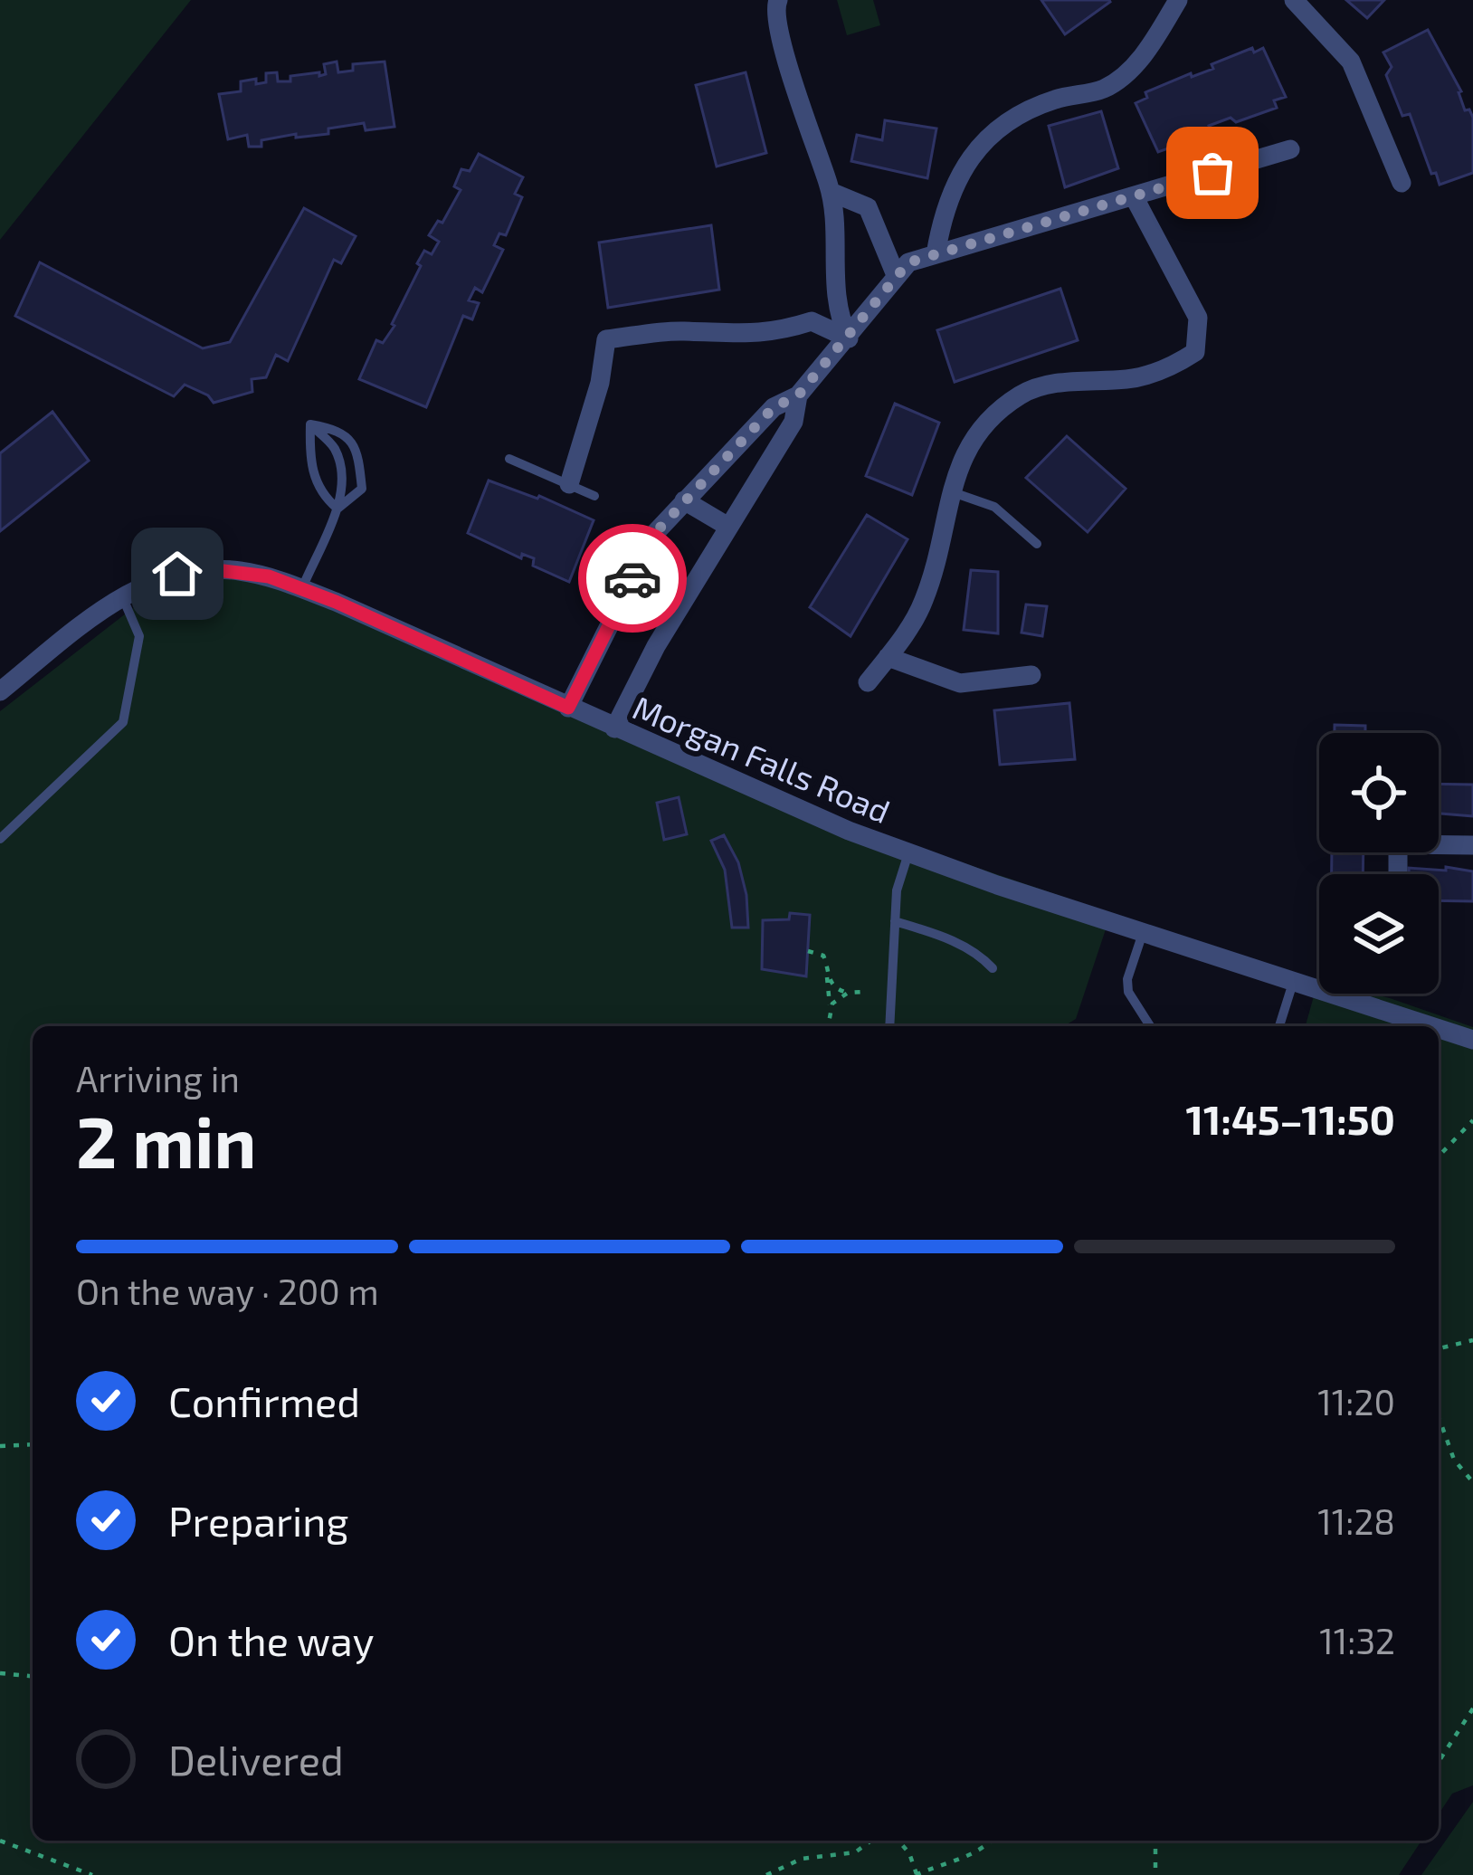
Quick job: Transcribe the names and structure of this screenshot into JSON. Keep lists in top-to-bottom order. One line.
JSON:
{"streets":{"street":["Morgan Falls Road"]},"page":{"heading":["2 min","Arriving in","11:45–11:50"],"bar":"On the way · 200 m","list":[["Confirmed","11:20"],["Preparing","11:28"],["On the way","11:32"],"Delivered"]}}
